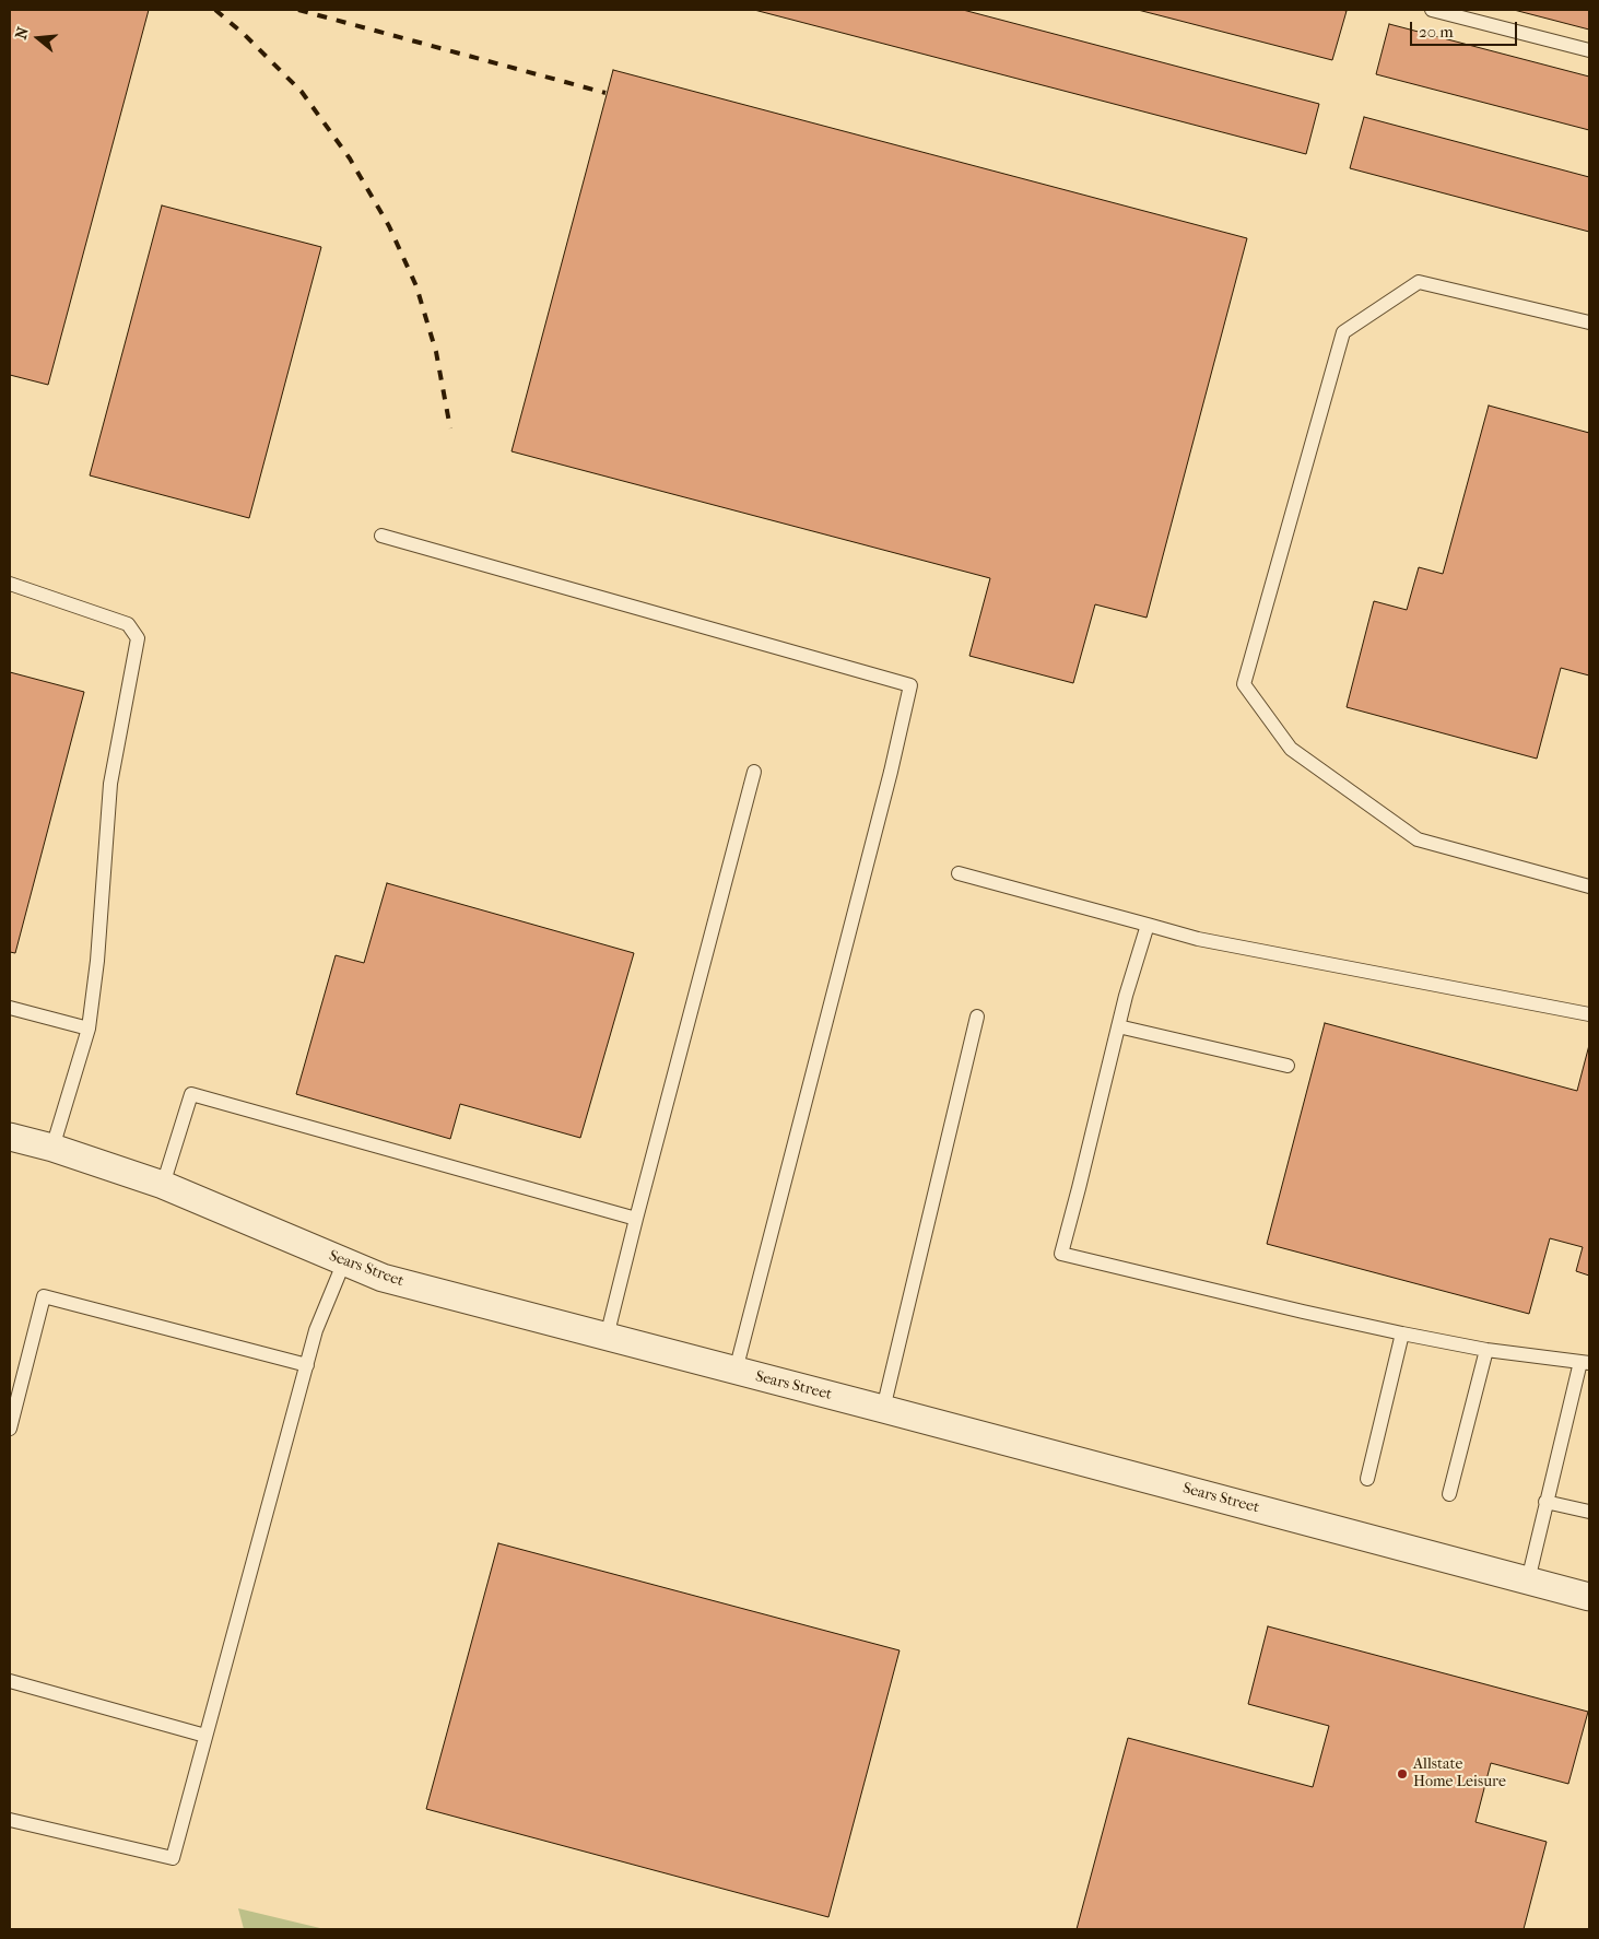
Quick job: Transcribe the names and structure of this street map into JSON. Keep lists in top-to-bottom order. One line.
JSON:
{"streets":{"street":["Sears Street"]},"places":["Allstate Home Leisure"],"scale_bar":"20 m","north":"left"}
